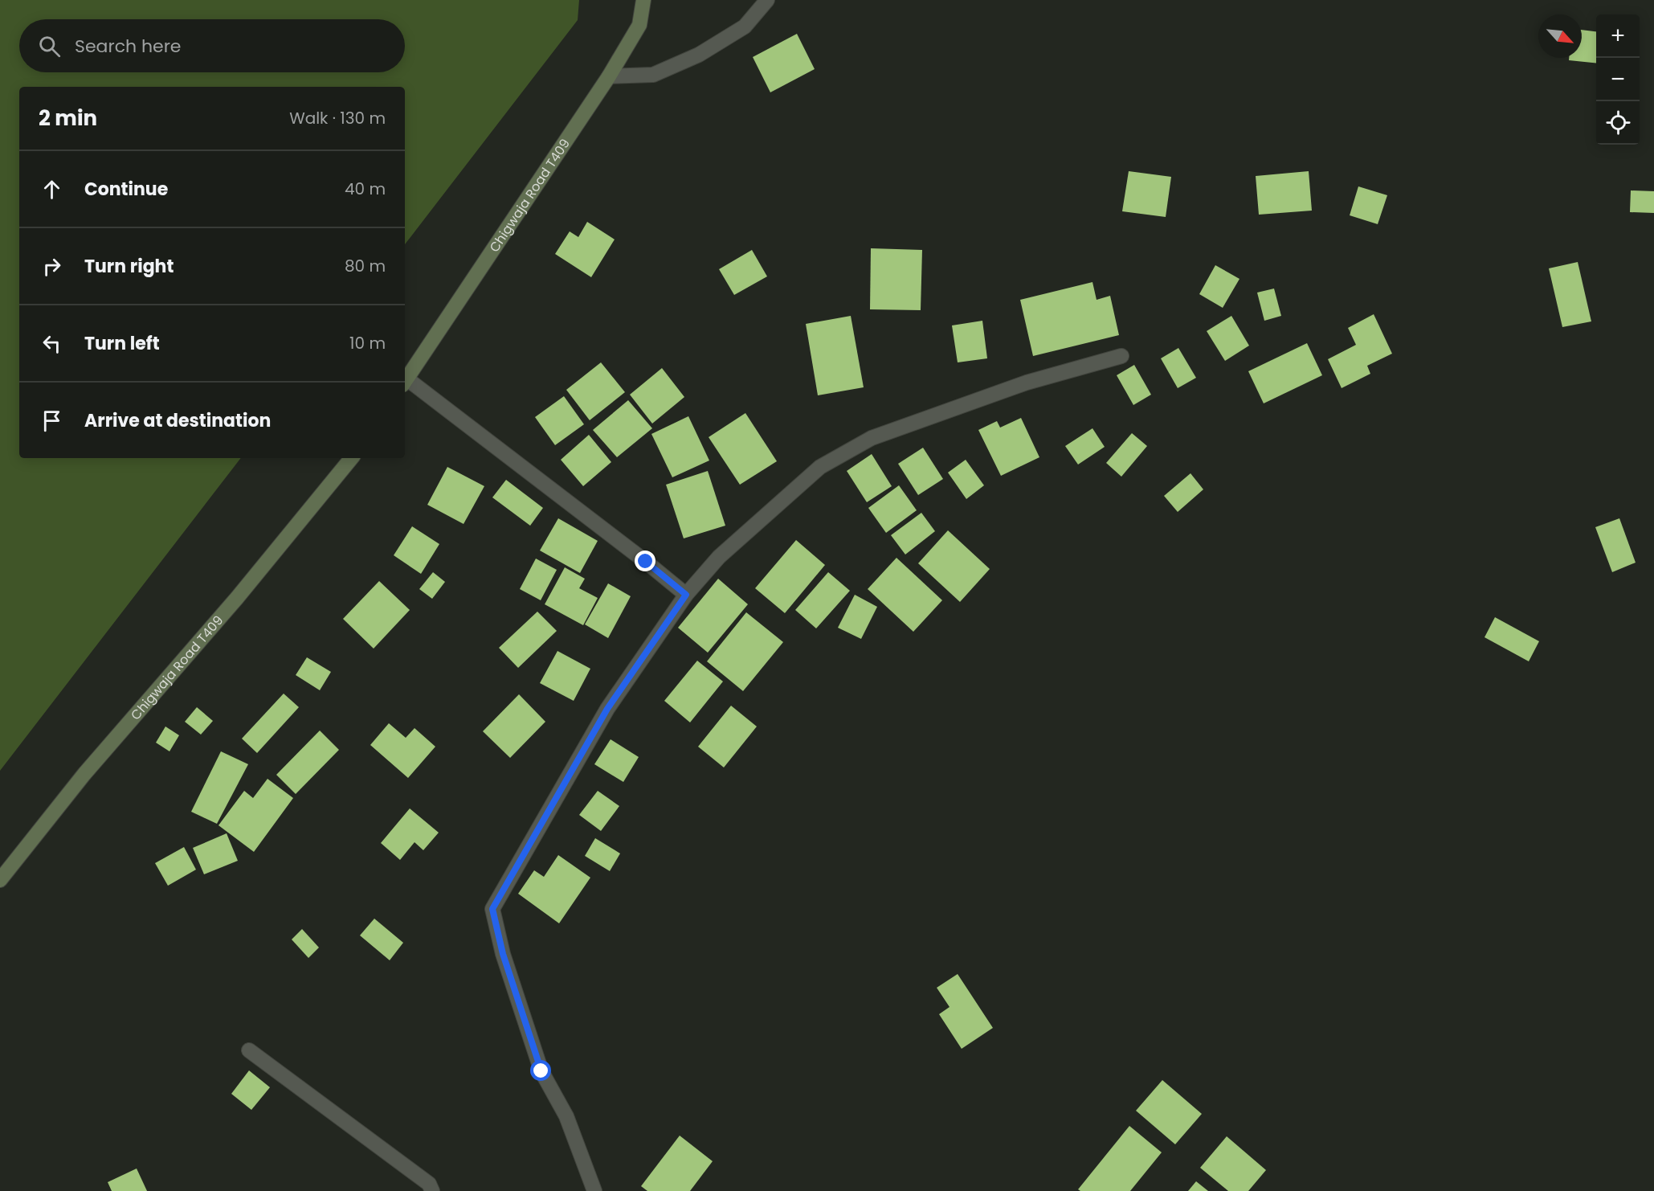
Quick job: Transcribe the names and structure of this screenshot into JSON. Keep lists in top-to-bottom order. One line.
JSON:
{"streets":{"street":["Chigwaja Road T409"]},"north":"bottom right","page":{"map_buttons":["+","−"],"search":"Search here","heading":["2 min","Walk · 130 m"],"list":[["Continue","40 m"],["Turn right","80 m"],["Turn left","10 m"],"Arrive at destination"]}}
